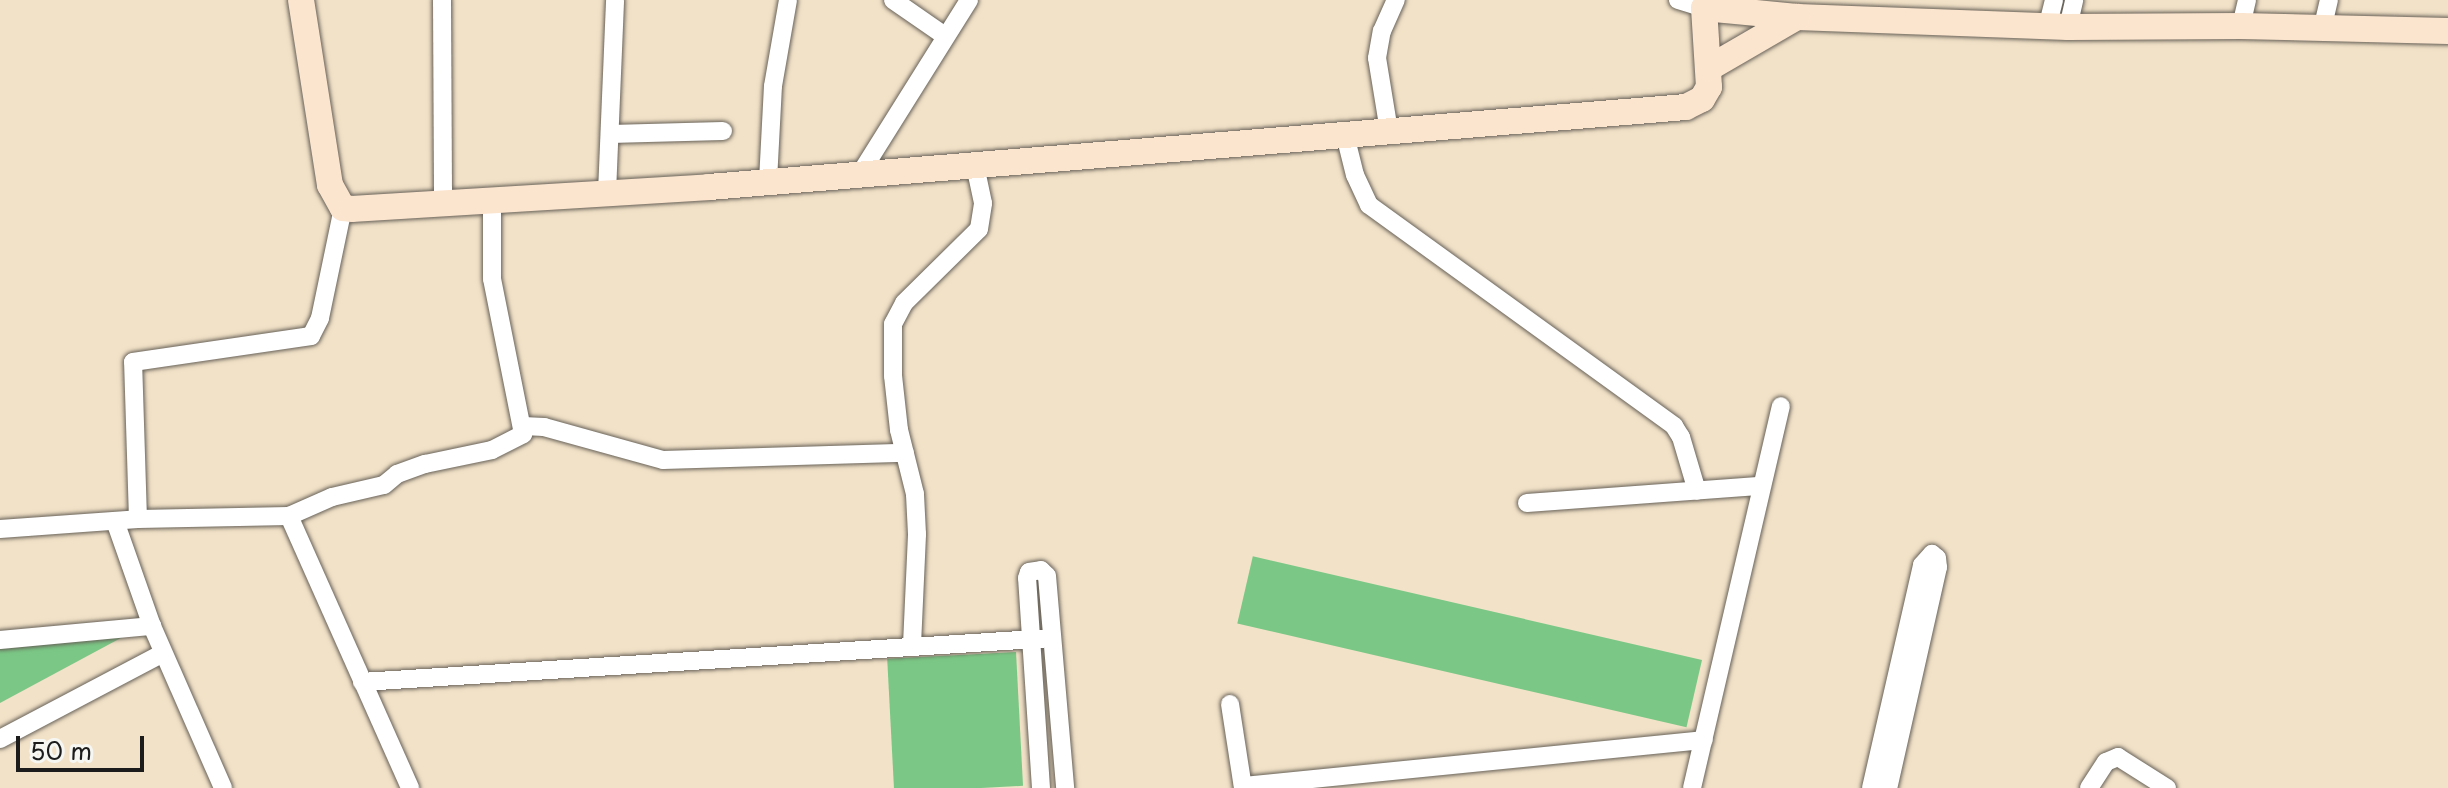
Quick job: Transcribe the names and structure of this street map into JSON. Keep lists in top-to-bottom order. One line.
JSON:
{"scale_bar":"50 m"}
